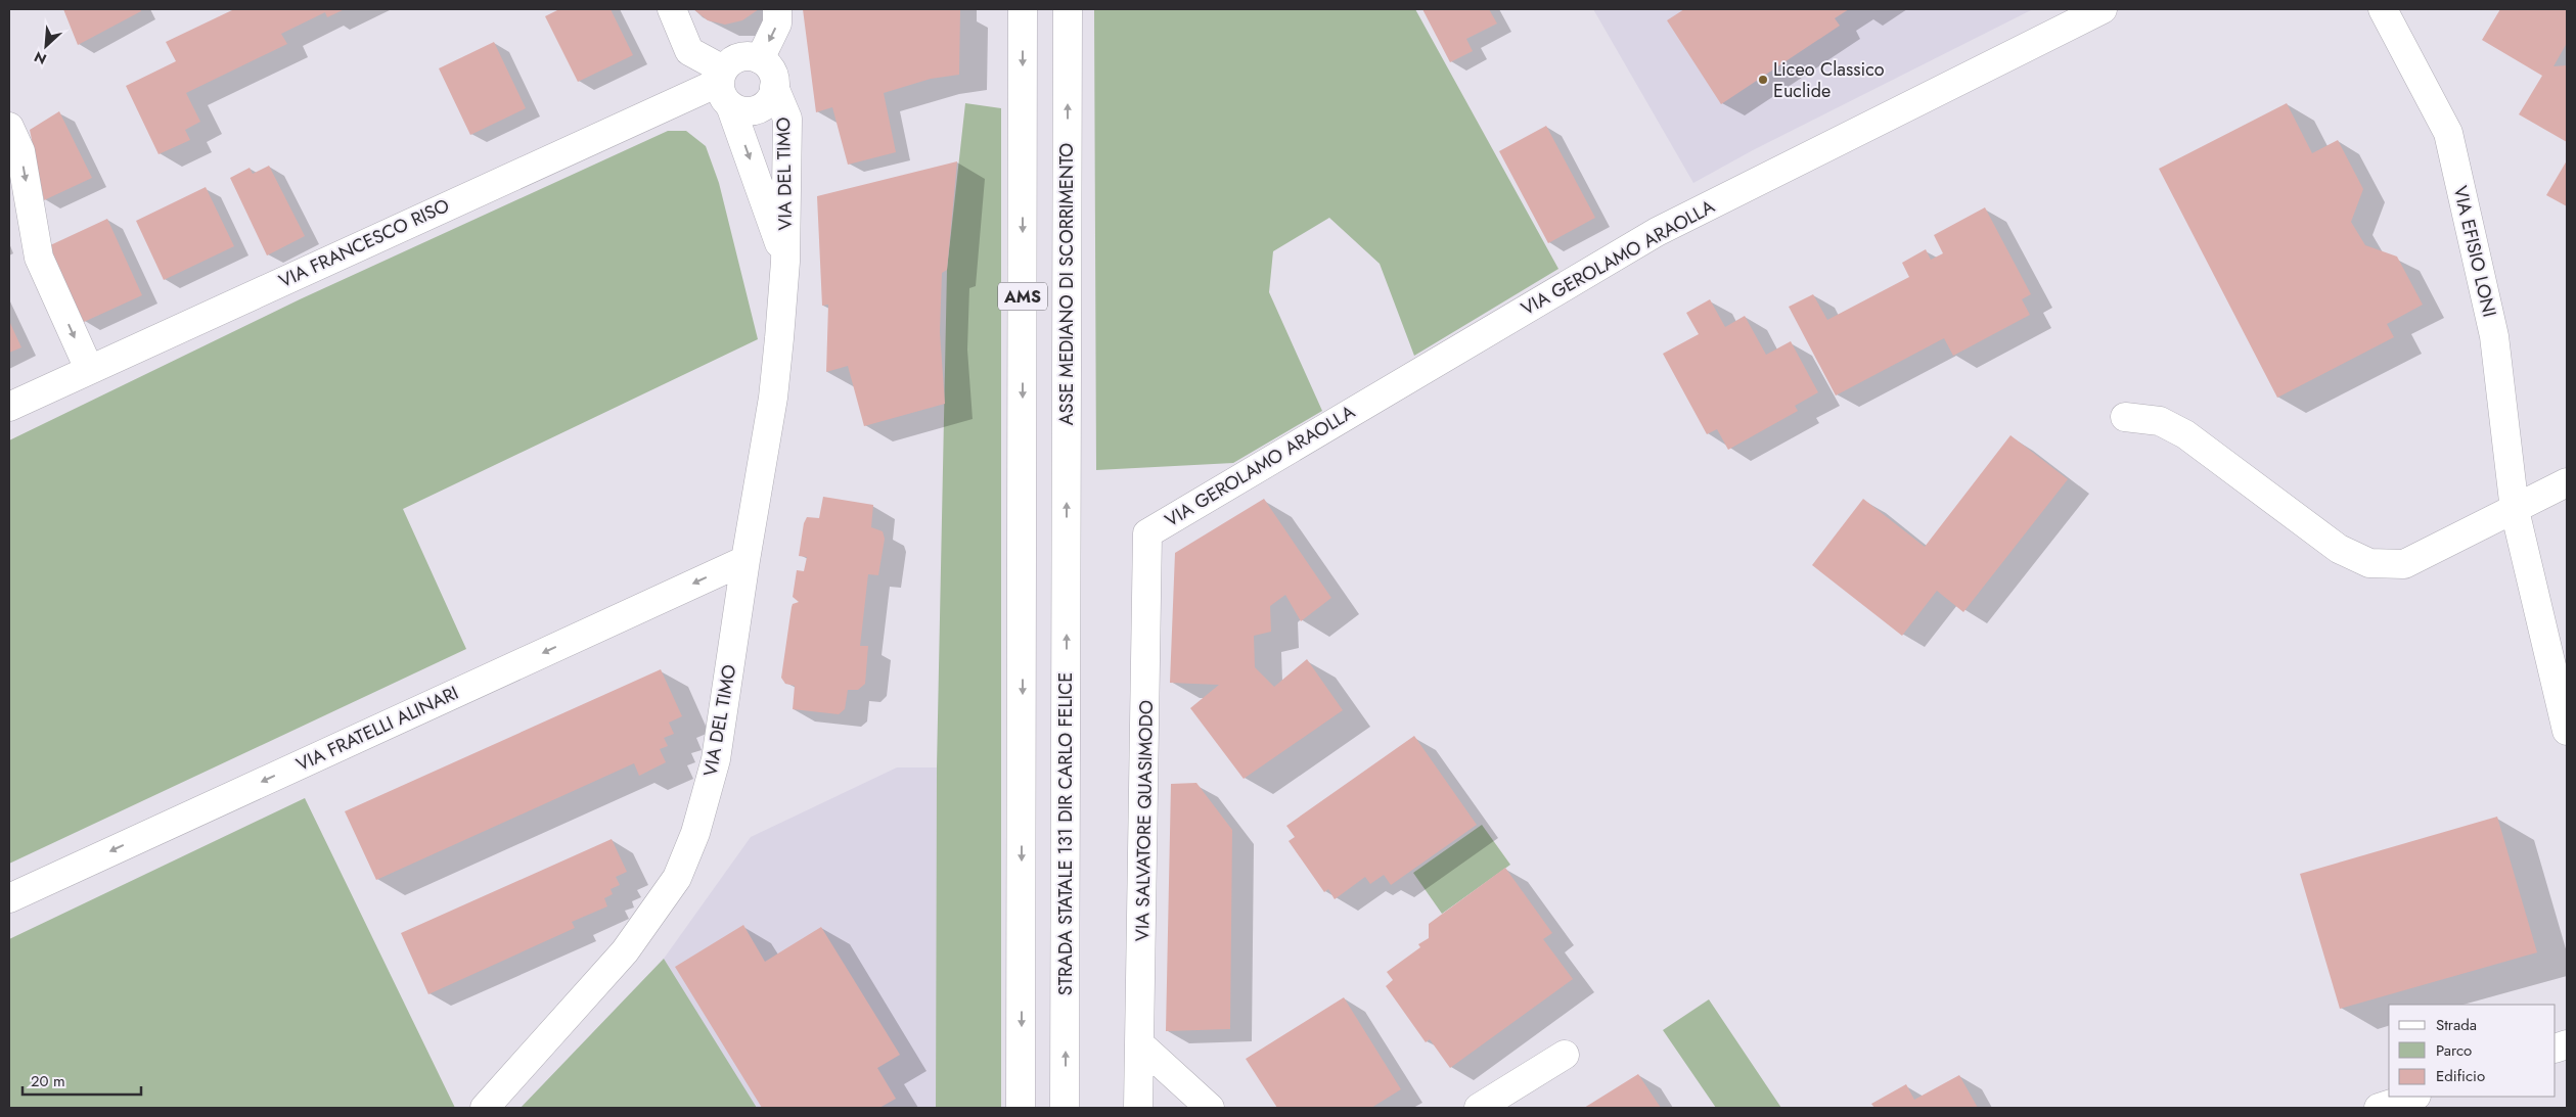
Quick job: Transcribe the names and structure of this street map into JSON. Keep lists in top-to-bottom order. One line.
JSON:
{"streets":{"main road":["VIA DEL TIMO","VIA FRANCESCO RISO","VIA EFISIO LONI","VIA GEROLAMO ARAOLLA","ASSE MEDIANO DI SCORRIMENTO","AMS","VIA FRATELLI ALINARI","VIA SALVATORE QUASIMODO","STRADA STATALE 131 DIR CARLO FELICE"]},"crossings":[["VIA DEL TIMO","VIA FRANCESCO RISO"],["VIA DEL TIMO","VIA FRATELLI ALINARI"],["VIA GEROLAMO ARAOLLA","VIA SALVATORE QUASIMODO"],["ASSE MEDIANO DI SCORRIMENTO","STRADA STATALE 131 DIR CARLO FELICE"]],"one_way":["VIA FRATELLI ALINARI"],"places":["Liceo Classico Euclide"],"legend":["Strada","Parco","Edificio"],"scale_bar":"20 m","north":"bottom left"}
